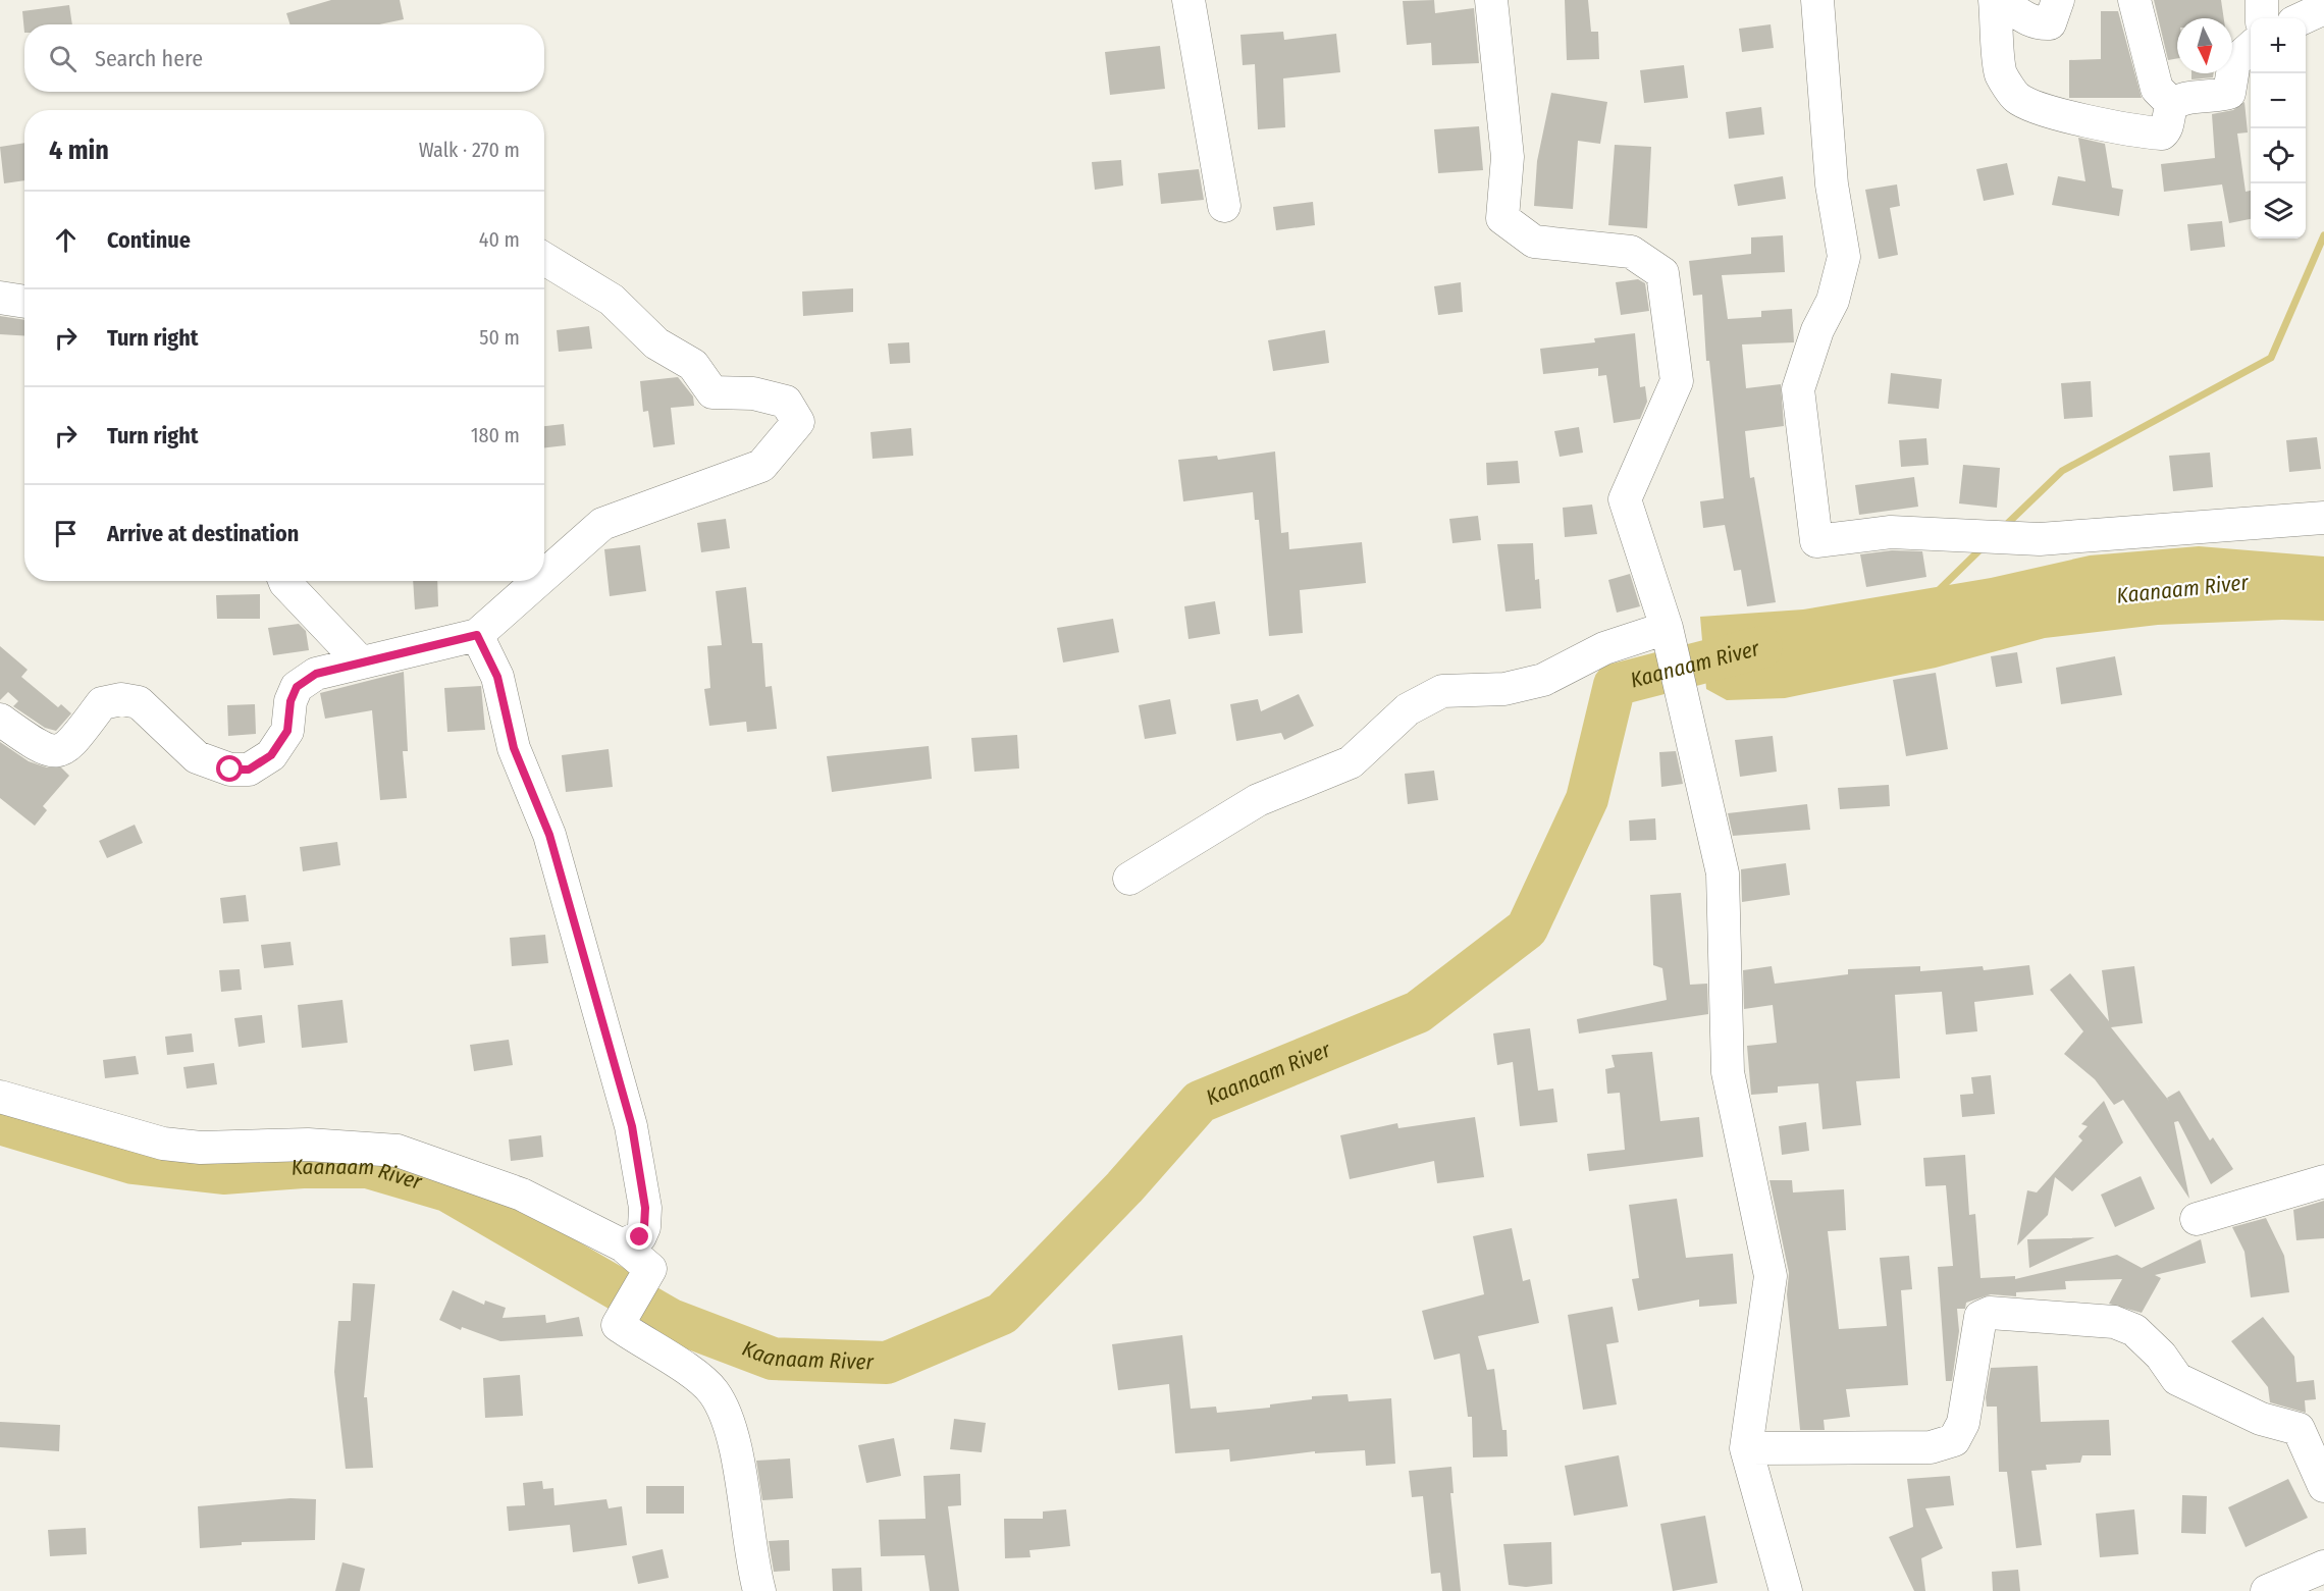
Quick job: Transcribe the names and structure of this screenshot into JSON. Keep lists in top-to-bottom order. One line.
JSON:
{"water":["Kaanaam River"],"north":"bottom","page":{"map_buttons":["+","−"],"search":"Search here","heading":["4 min","Walk · 270 m"],"list":[["Continue","40 m"],["Turn right","50 m"],["Turn right","180 m"],"Arrive at destination"]}}
